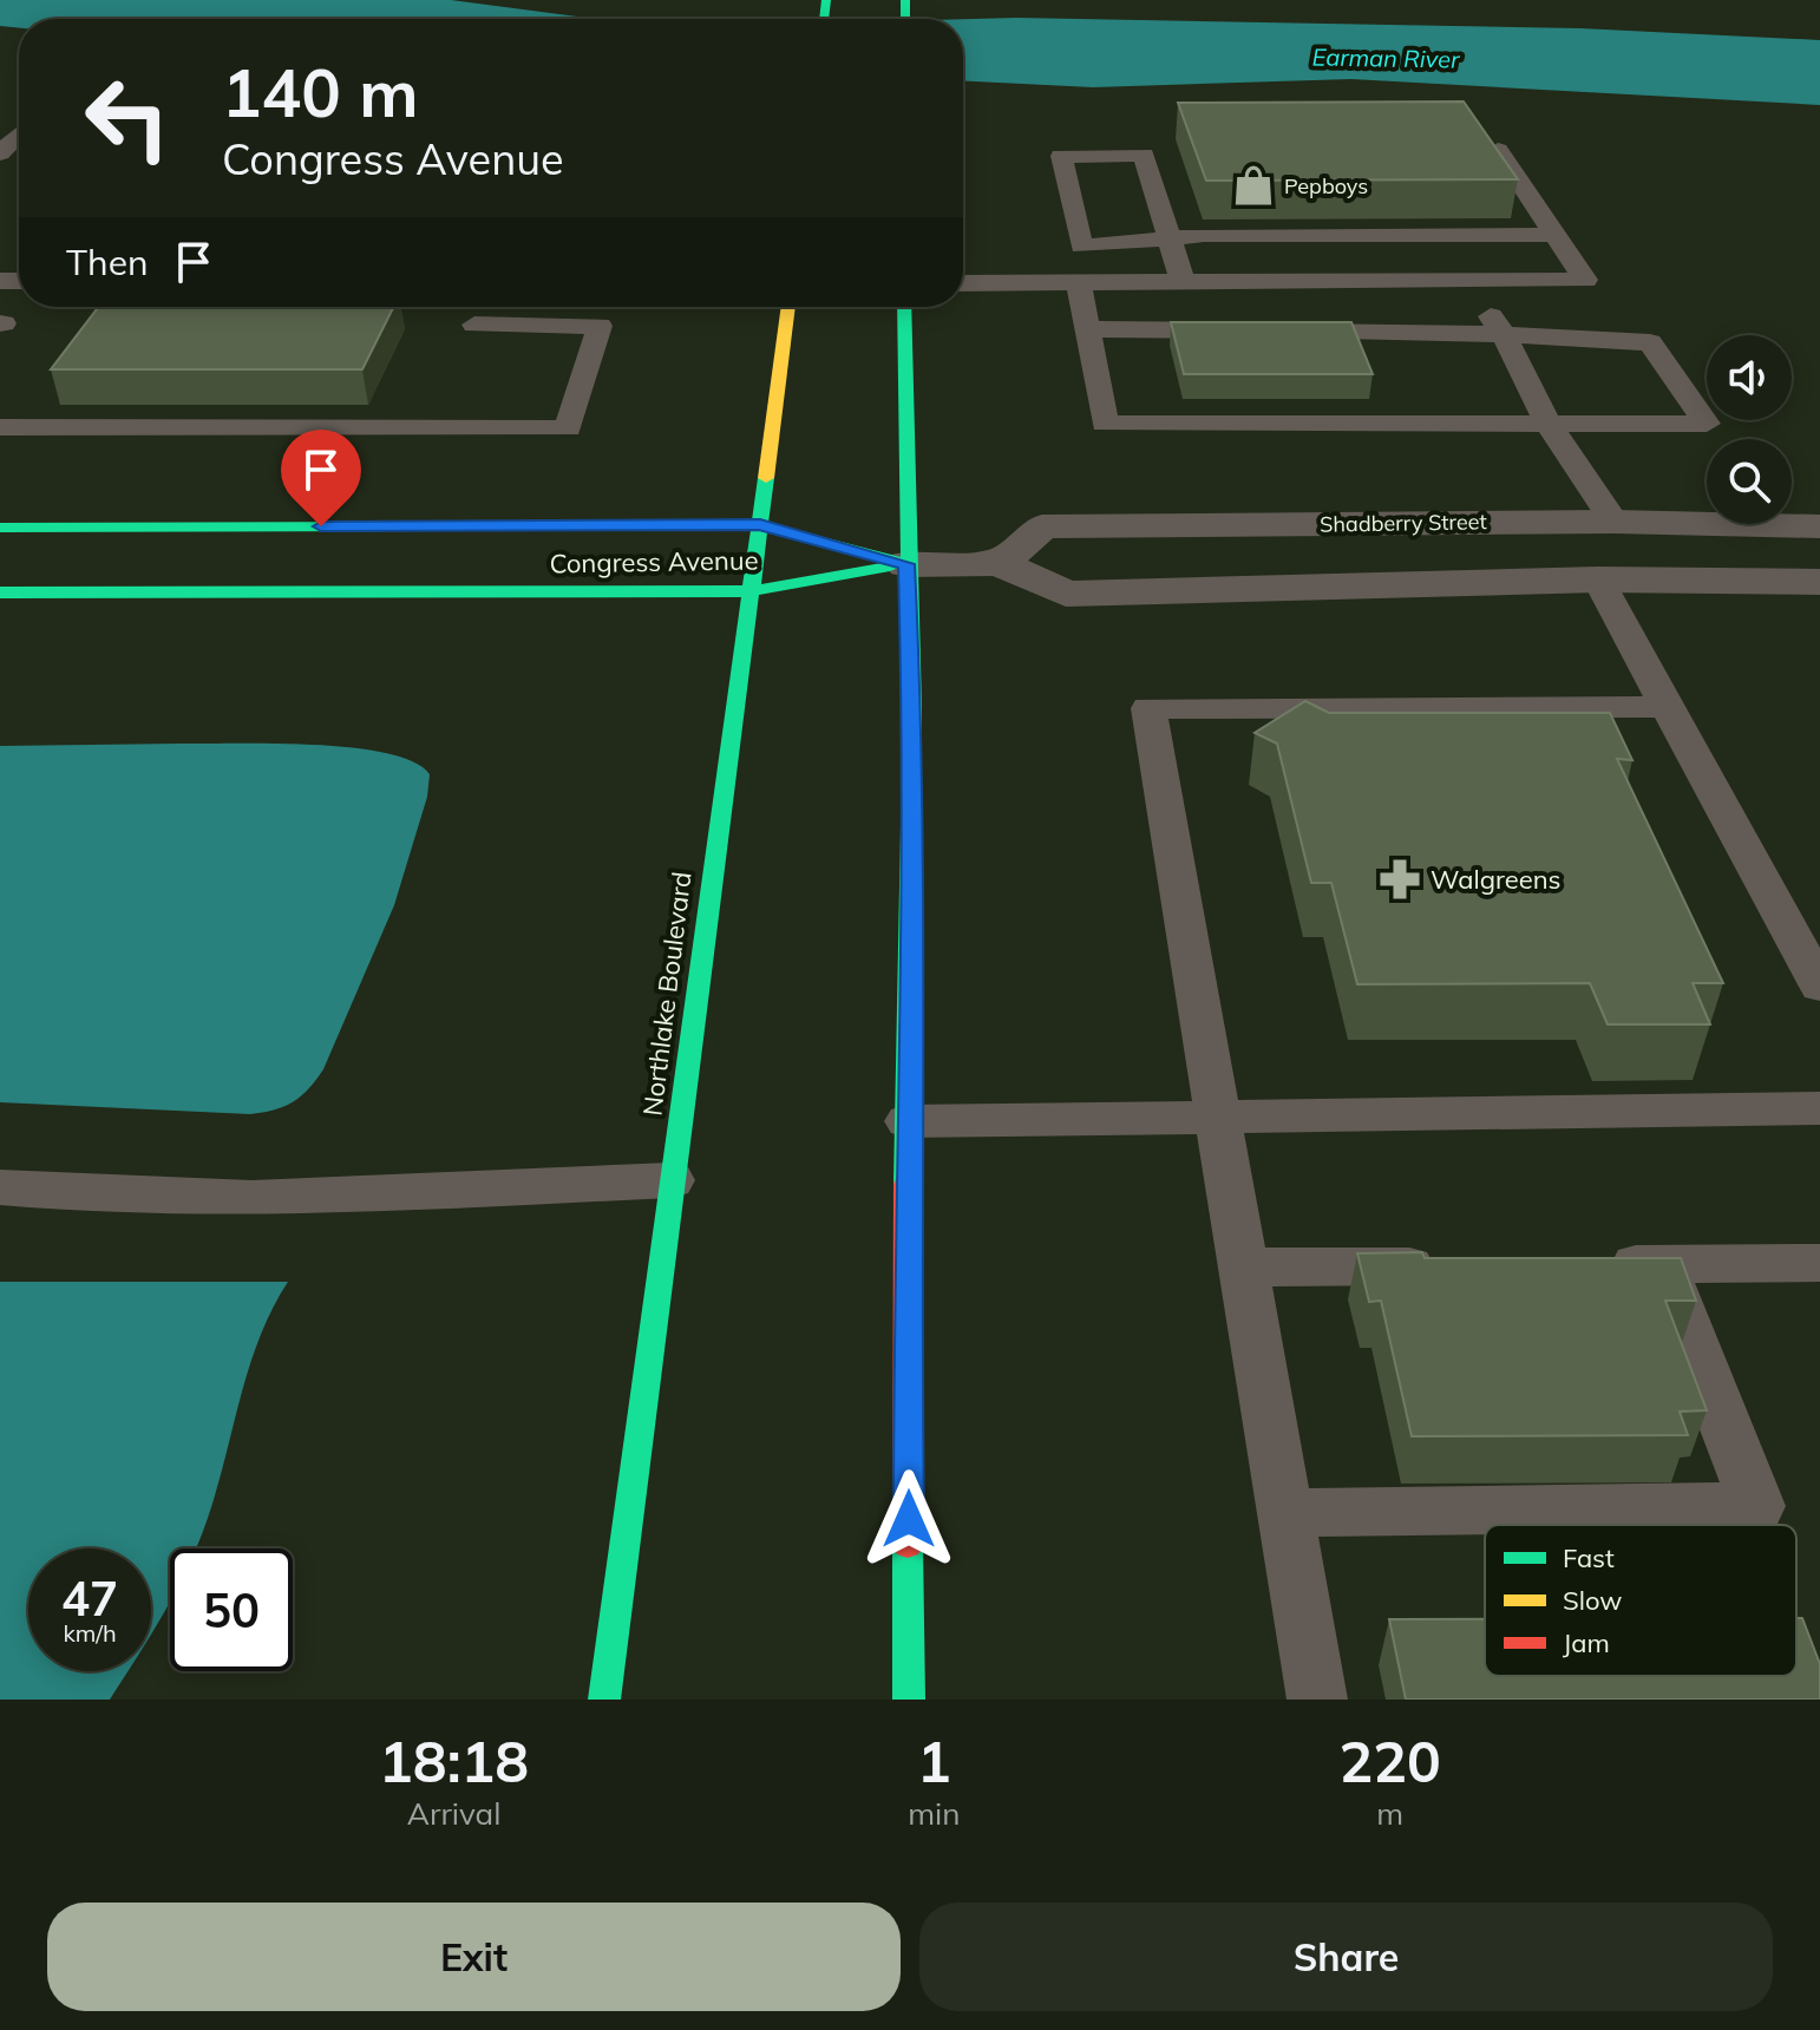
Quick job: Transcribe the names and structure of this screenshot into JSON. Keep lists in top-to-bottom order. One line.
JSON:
{"streets":{"main road":["Congress Avenue","Northlake Boulevard"],"street":["Shadberry Street"]},"crossings":[["Congress Avenue","Northlake Boulevard"]],"water":["Earman River"],"places":{"shop":["Pepboys"],"pharmacy":["Walgreens"]},"legend":["Fast","Slow","Jam"],"page":{"turn":["140 m","Congress Avenue"],"then":"Then","speed":"47 km/h","limit":"50","eta":["18:18","Arrival","1","min","220","m"],"buttons":["Exit","Share"]}}
